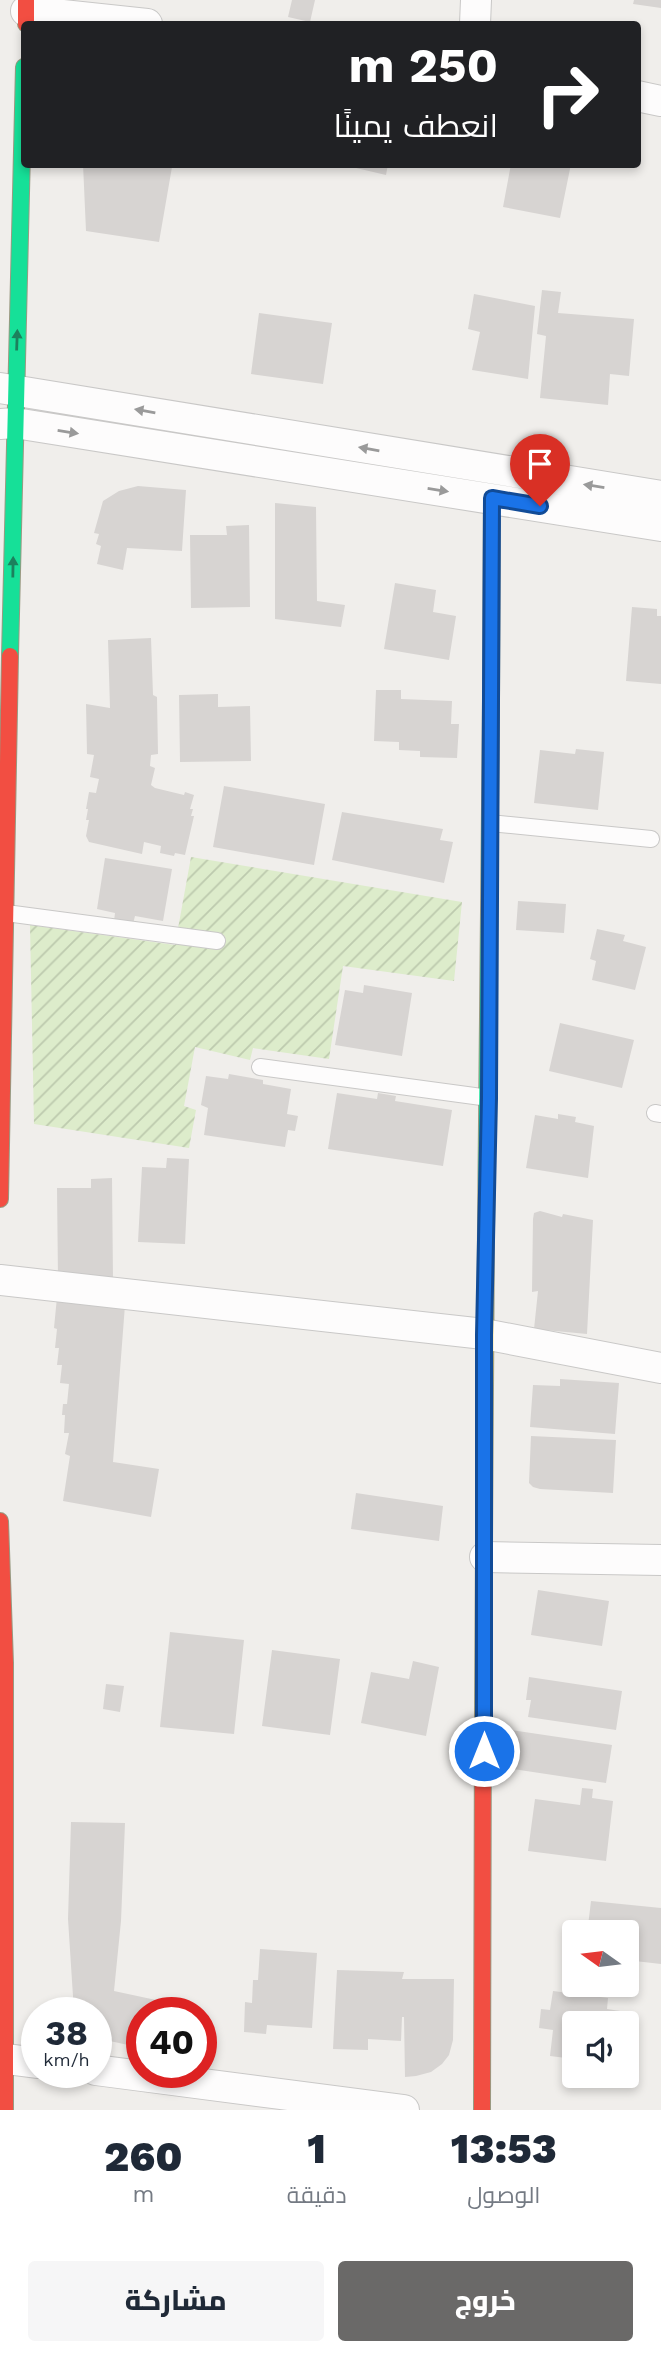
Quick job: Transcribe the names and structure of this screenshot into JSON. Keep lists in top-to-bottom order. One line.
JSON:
{"north":"left","page":{"turn":["250 m","انعطف يمينًا"],"speed":"38 km/h","limit":"40","eta":["13:53","الوصول","1","دقيقة","260","m"],"buttons":["خروج","مشاركة"]}}
